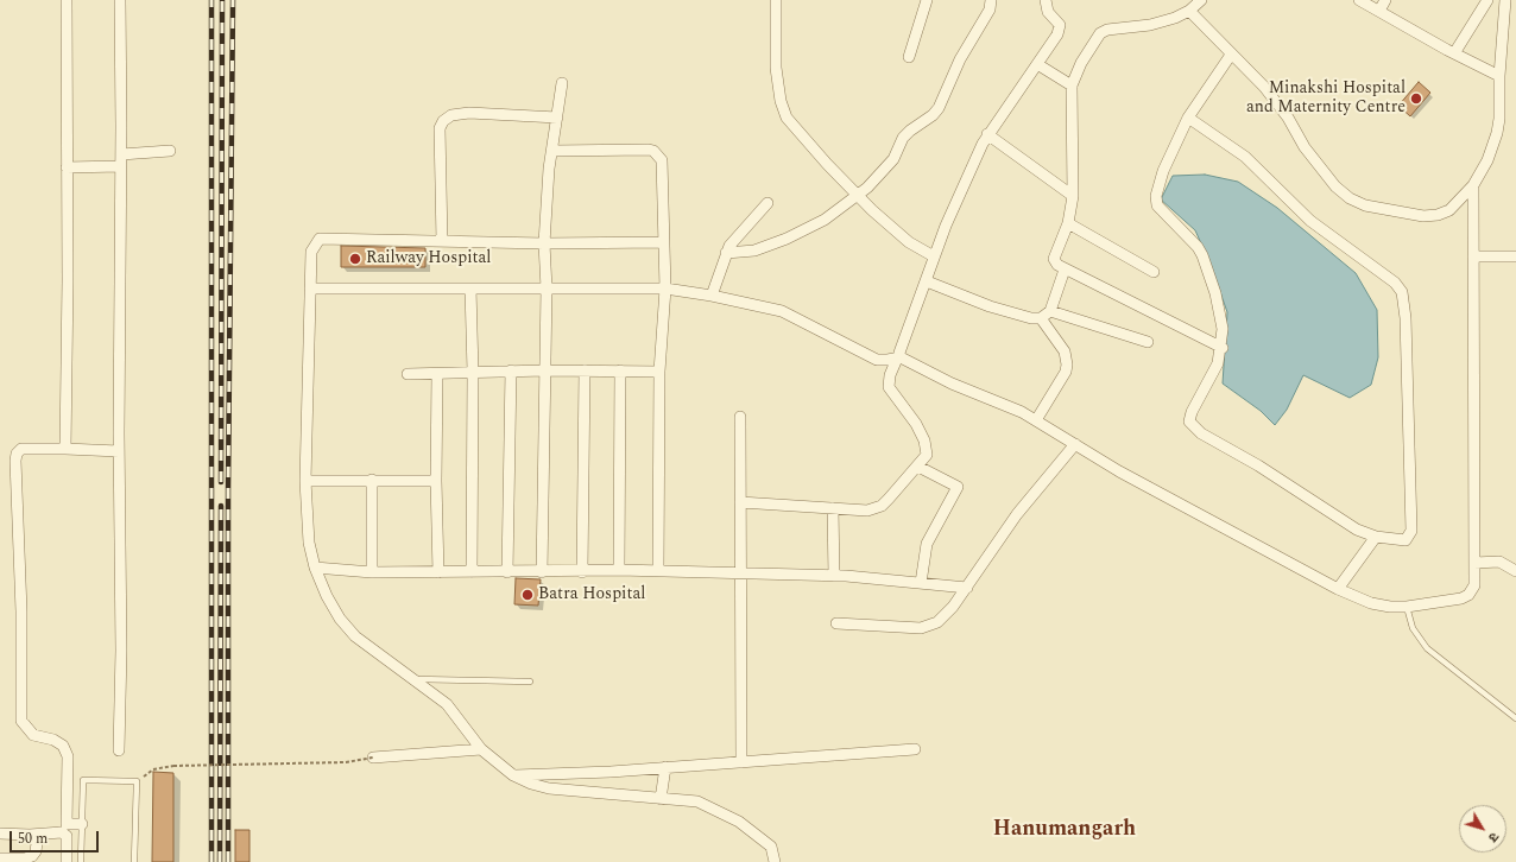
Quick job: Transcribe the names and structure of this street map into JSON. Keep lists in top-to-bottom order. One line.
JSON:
{"districts":["Hanumangarh"],"places":["Minakshi Hospital and Maternity Centre","Railway Hospital","Batra Hospital"],"scale_bar":"50 m","north":"bottom right"}
